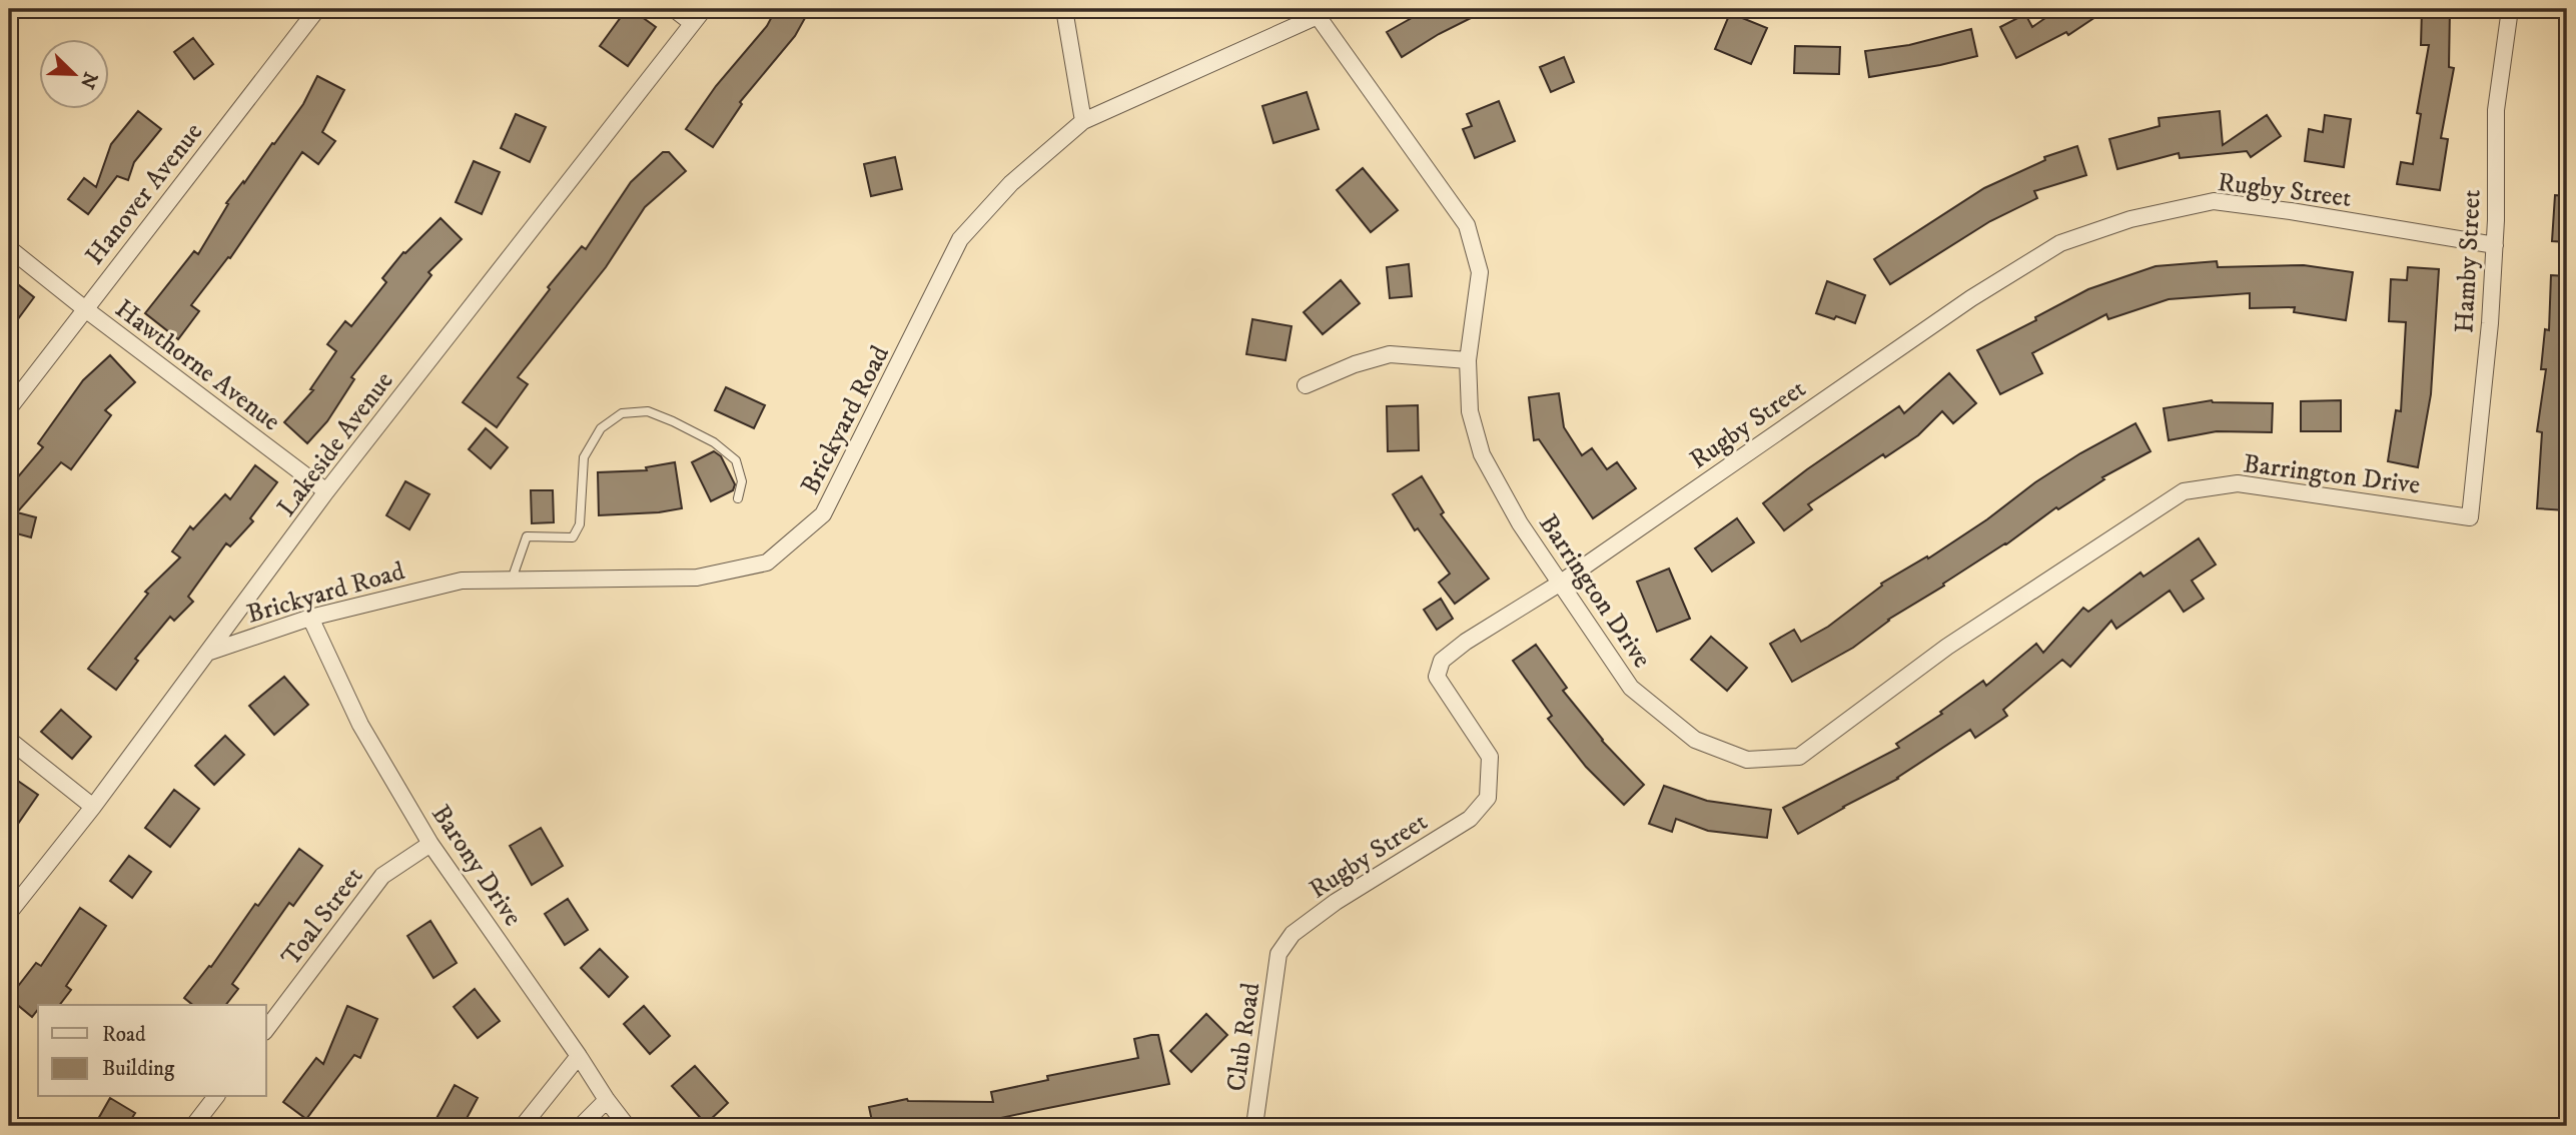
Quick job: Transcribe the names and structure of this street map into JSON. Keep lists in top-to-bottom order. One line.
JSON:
{"streets":{"street":["Rugby Street","Hanover Avenue","Hamby Street","Hawthorne Avenue","Brickyard Road","Lakeside Avenue","Barrington Drive","Barony Drive","Toal Street","Club Road"]},"crossings":[["Rugby Street","Hamby Street"],["Rugby Street","Barrington Drive"],["Rugby Street","Club Road"],["Hanover Avenue","Hawthorne Avenue"],["Hamby Street","Barrington Drive"],["Hawthorne Avenue","Lakeside Avenue"],["Brickyard Road","Lakeside Avenue"],["Brickyard Road","Barrington Drive"],["Brickyard Road","Barony Drive"],["Barony Drive","Toal Street"]],"legend":["Road","Building"],"north":"bottom right"}
